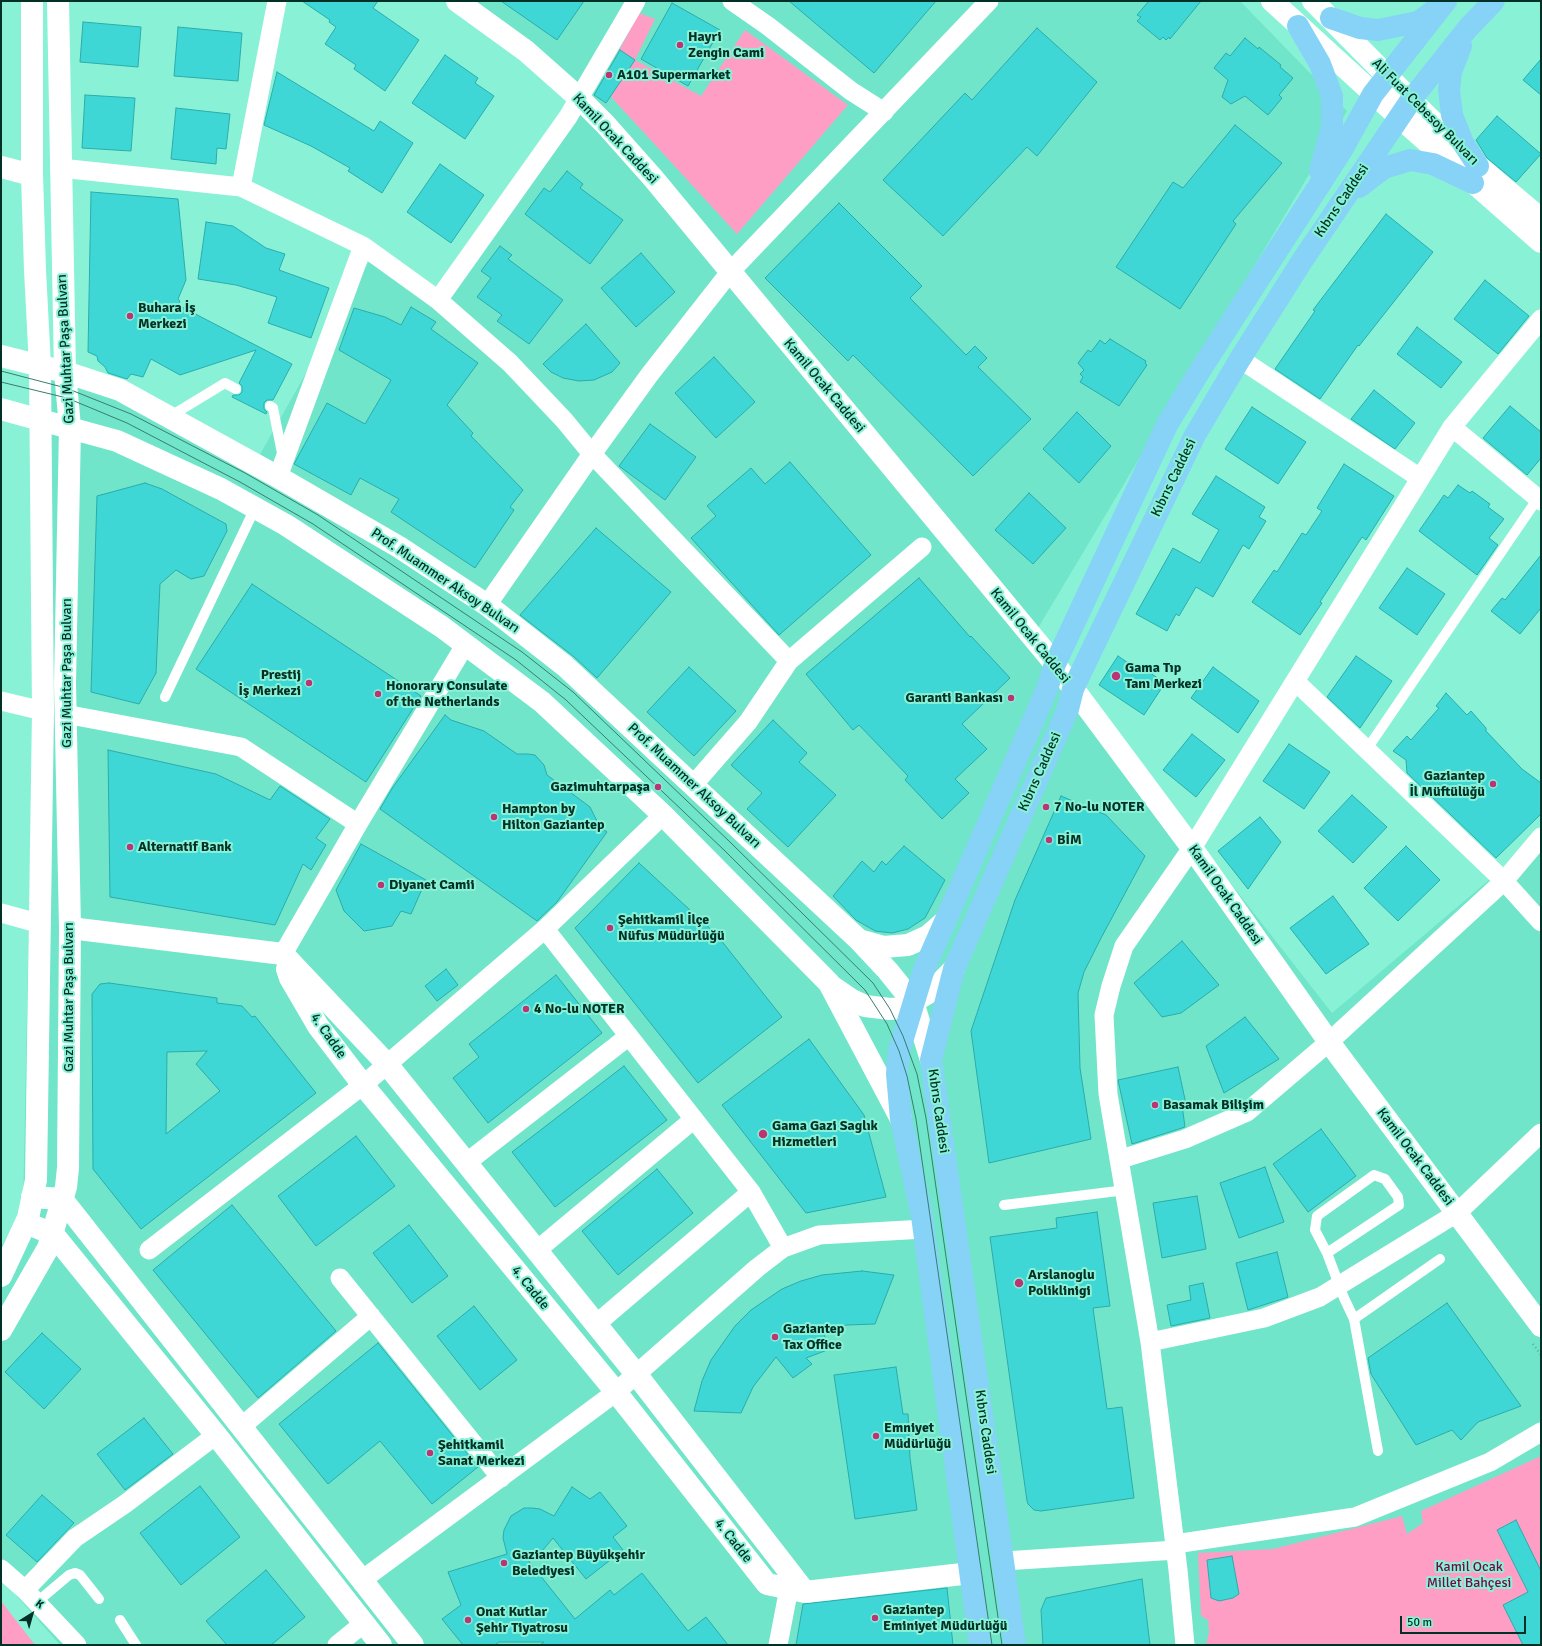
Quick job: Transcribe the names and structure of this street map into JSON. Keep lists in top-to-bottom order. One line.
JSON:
{"streets":{"main road":["Ali Fuat Cebesoy Bulvarı","Kamil Ocak Caddesi","Kıbrıs Caddesi","Gazi Muhtar Paşa Bulvarı","Prof. Muammer Aksoy Bulvarı","4. Cadde"]},"crossings":[["Ali Fuat Cebesoy Bulvarı","Kıbrıs Caddesi"],["Kamil Ocak Caddesi","Kıbrıs Caddesi"],["Kıbrıs Caddesi","Prof. Muammer Aksoy Bulvarı"],["Gazi Muhtar Paşa Bulvarı","Prof. Muammer Aksoy Bulvarı"]],"parks":["Kamil Ocak Millet Bahçesi"],"places":["Hayri Zengin Cami","A101 Supermarket","Buhara İş Merkezi","Gama Tıp Tanı Merkezi","Prestij İş Merkezi","Honorary Consulate of the Netherlands","Garanti Bankası","Gaziantep İl Müftülüğü","Gazimuhtarpaşa","7 No-lu NOTER","Hampton by Hilton Gaziantep","BİM","Alternatif Bank","Diyanet Camii","Şehitkamil İlçe Nüfus Müdürlüğü","4 No-lu NOTER","Basamak Bilişim","Gama Gazi Saglık Hizmetleri","Arslanoglu Poliklinigi","Gaziantep Tax Office","Emniyet Müdürlüğü","Şehitkamil Sanat Merkezi","Gaziantep Büyükşehir Belediyesi","Gaziantep Eminiyet Müdürlüğü","Onat Kutlar Şehir Tiyatrosu"],"scale_bar":"50 m","north":"top right"}
